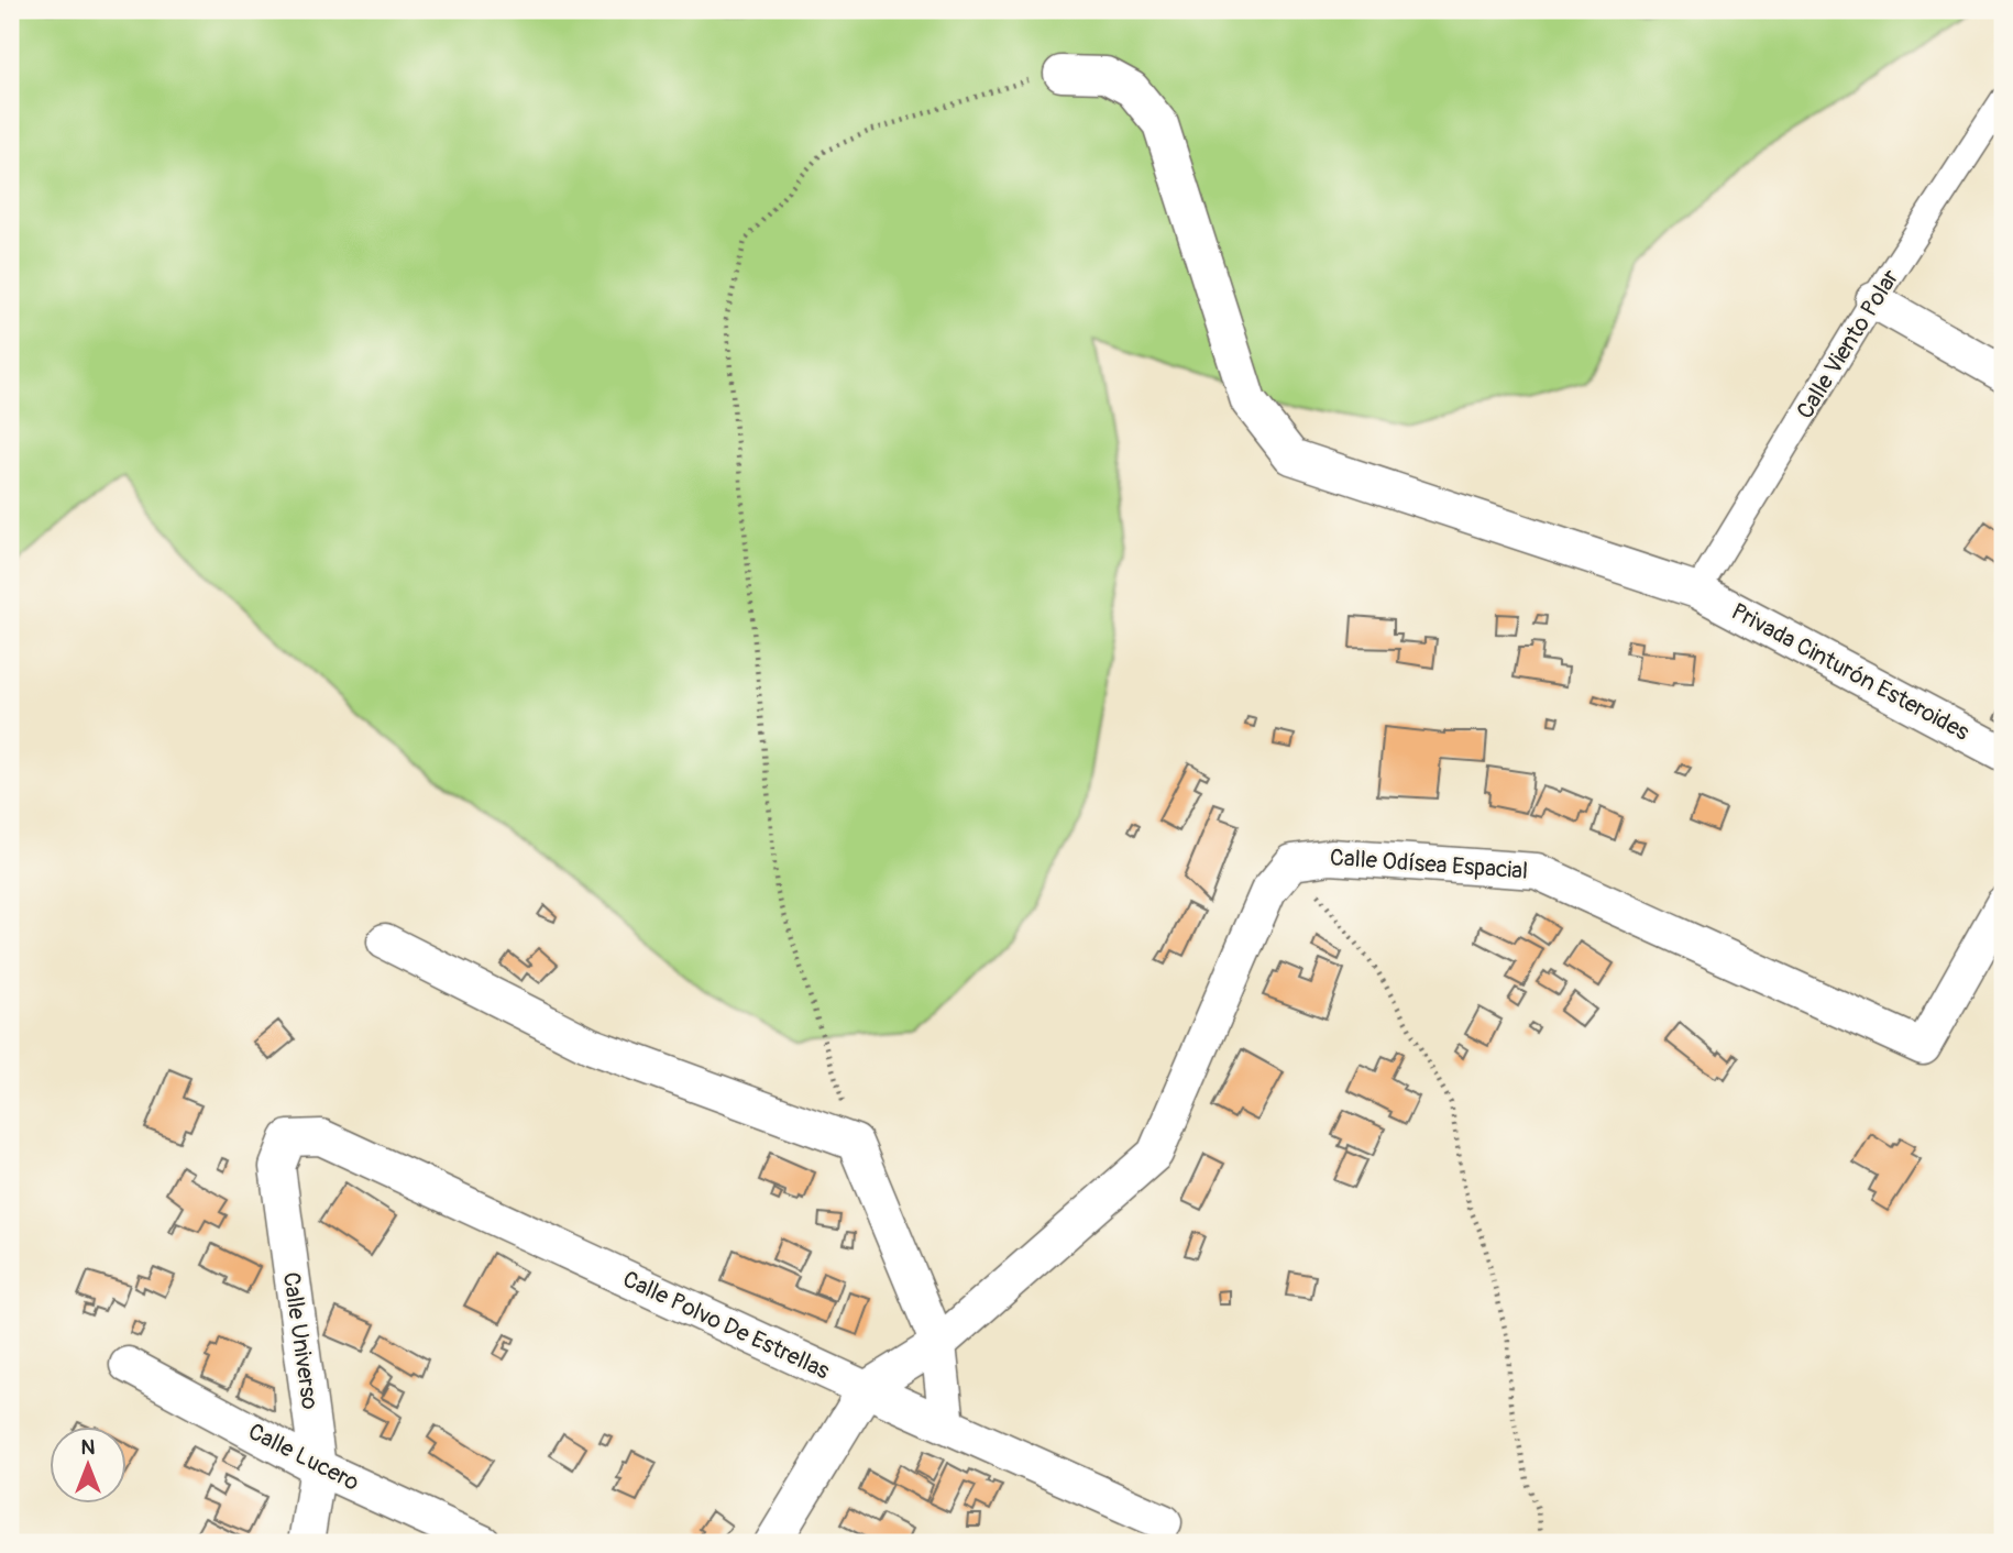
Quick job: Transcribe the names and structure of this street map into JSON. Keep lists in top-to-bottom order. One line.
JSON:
{"streets":{"street":["Calle Viento Polar","Privada Cinturón Esteroides","Calle Odísea Espacial","Calle Polvo De Estrellas","Calle Universo","Calle Lucero"]},"crossings":[["Calle Viento Polar","Privada Cinturón Esteroides"],["Calle Polvo De Estrellas","Calle Universo"],["Calle Universo","Calle Lucero"]],"north":"top"}
